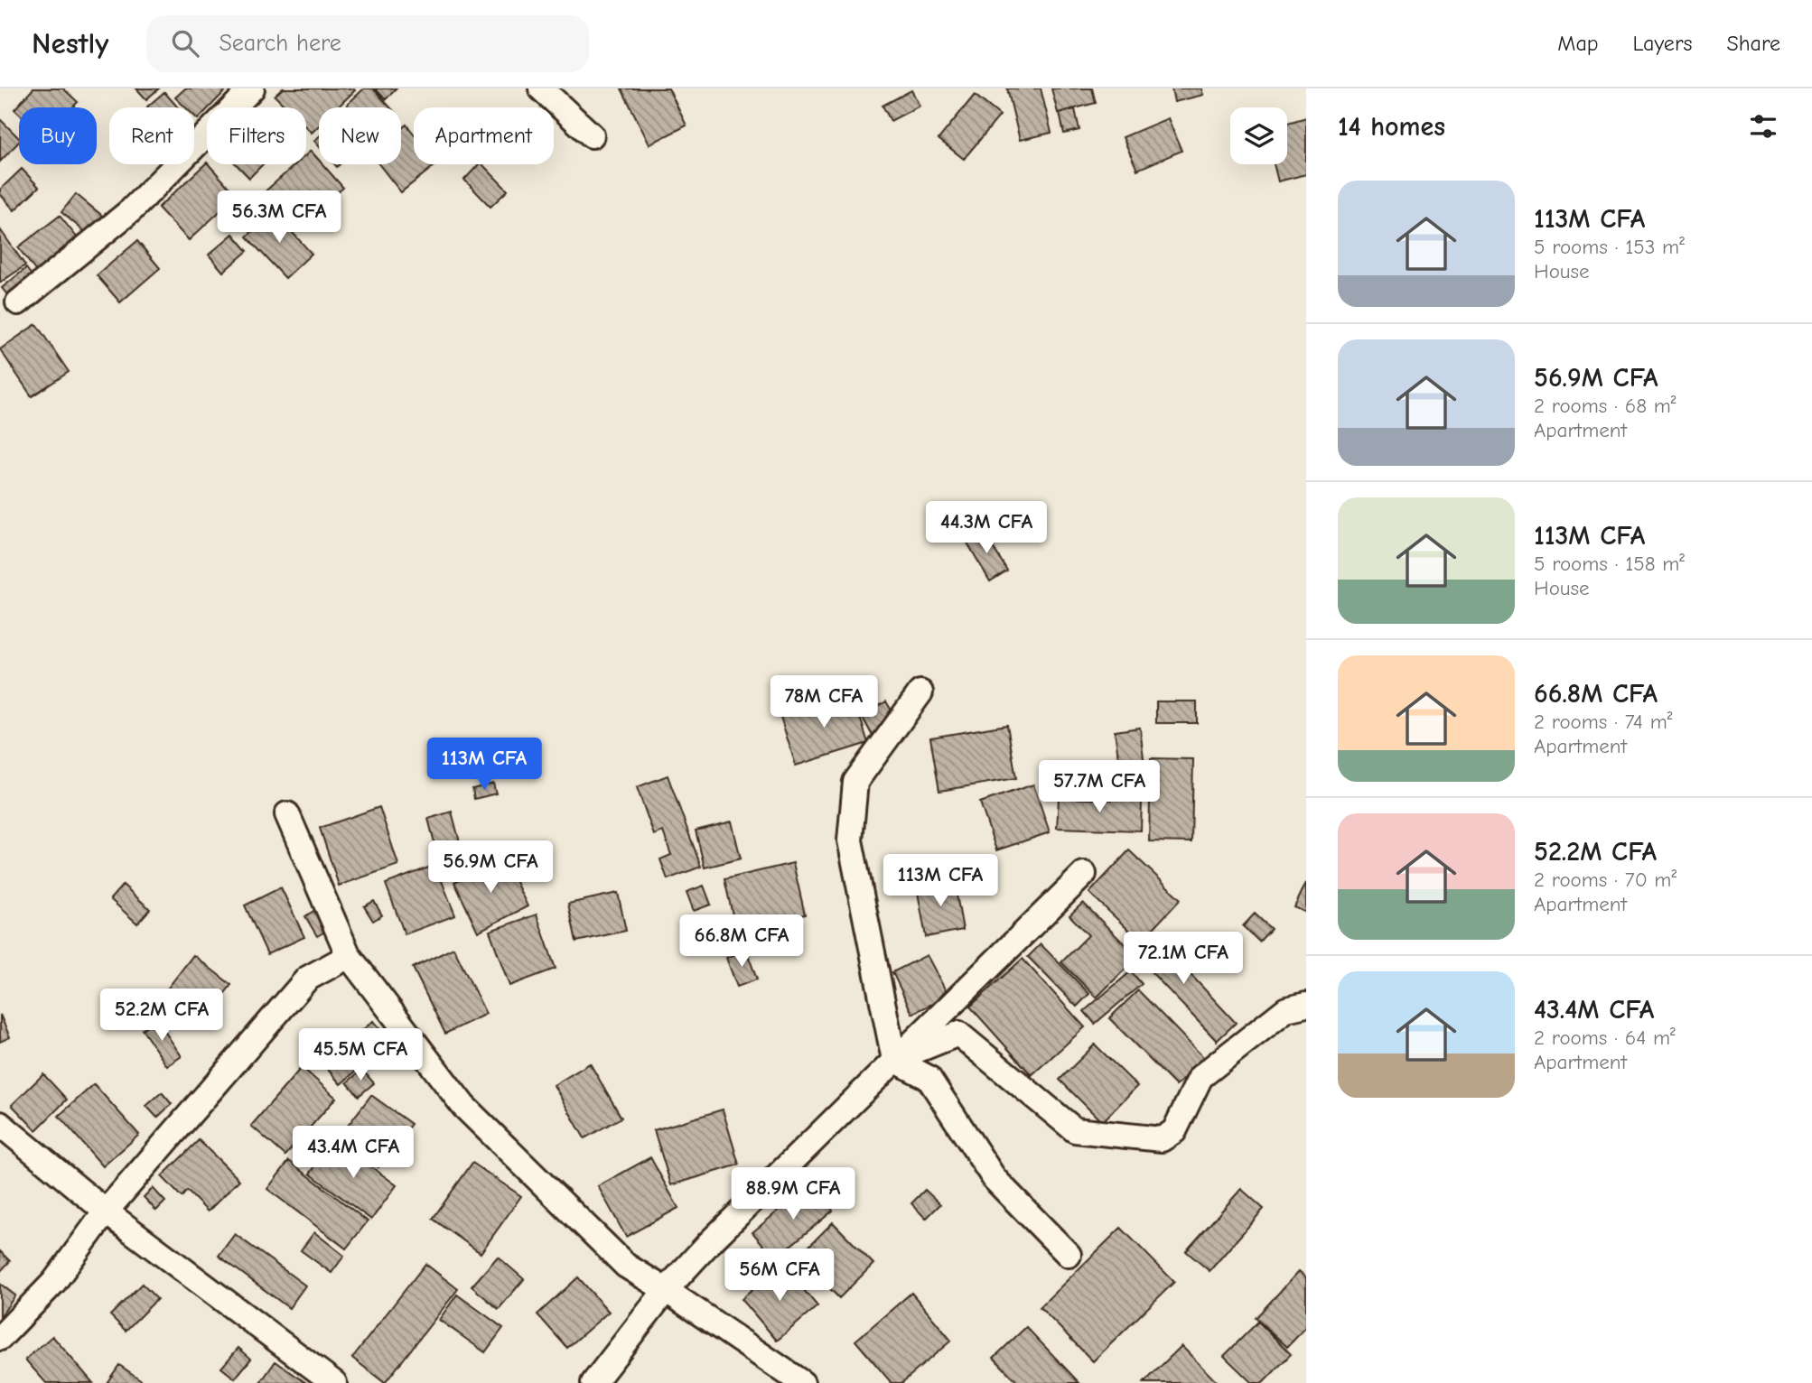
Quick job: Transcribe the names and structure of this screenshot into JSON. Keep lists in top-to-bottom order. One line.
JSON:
{"page":{"header":"Nestly","search":"Search here","nav":["Map","Layers","Share"],"heading":"14 homes","chip":["Buy","Rent","Filters","New","Apartment"],"list":[{"name":"113M CFA","note":"5 rooms · 153 m² · House"},{"name":"56.9M CFA","note":"2 rooms · 68 m² · Apartment"},{"name":"113M CFA","note":"5 rooms · 158 m² · House"},{"name":"66.8M CFA","note":"2 rooms · 74 m² · Apartment"},{"name":"52.2M CFA","note":"2 rooms · 70 m² · Apartment"},{"name":"43.4M CFA","note":"2 rooms · 64 m² · Apartment"}],"price":["56.3M CFA","44.3M CFA","78M CFA","113M CFA","57.7M CFA","56.9M CFA","113M CFA","66.8M CFA","72.1M CFA","52.2M CFA","45.5M CFA","43.4M CFA","88.9M CFA","56M CFA"]}}
